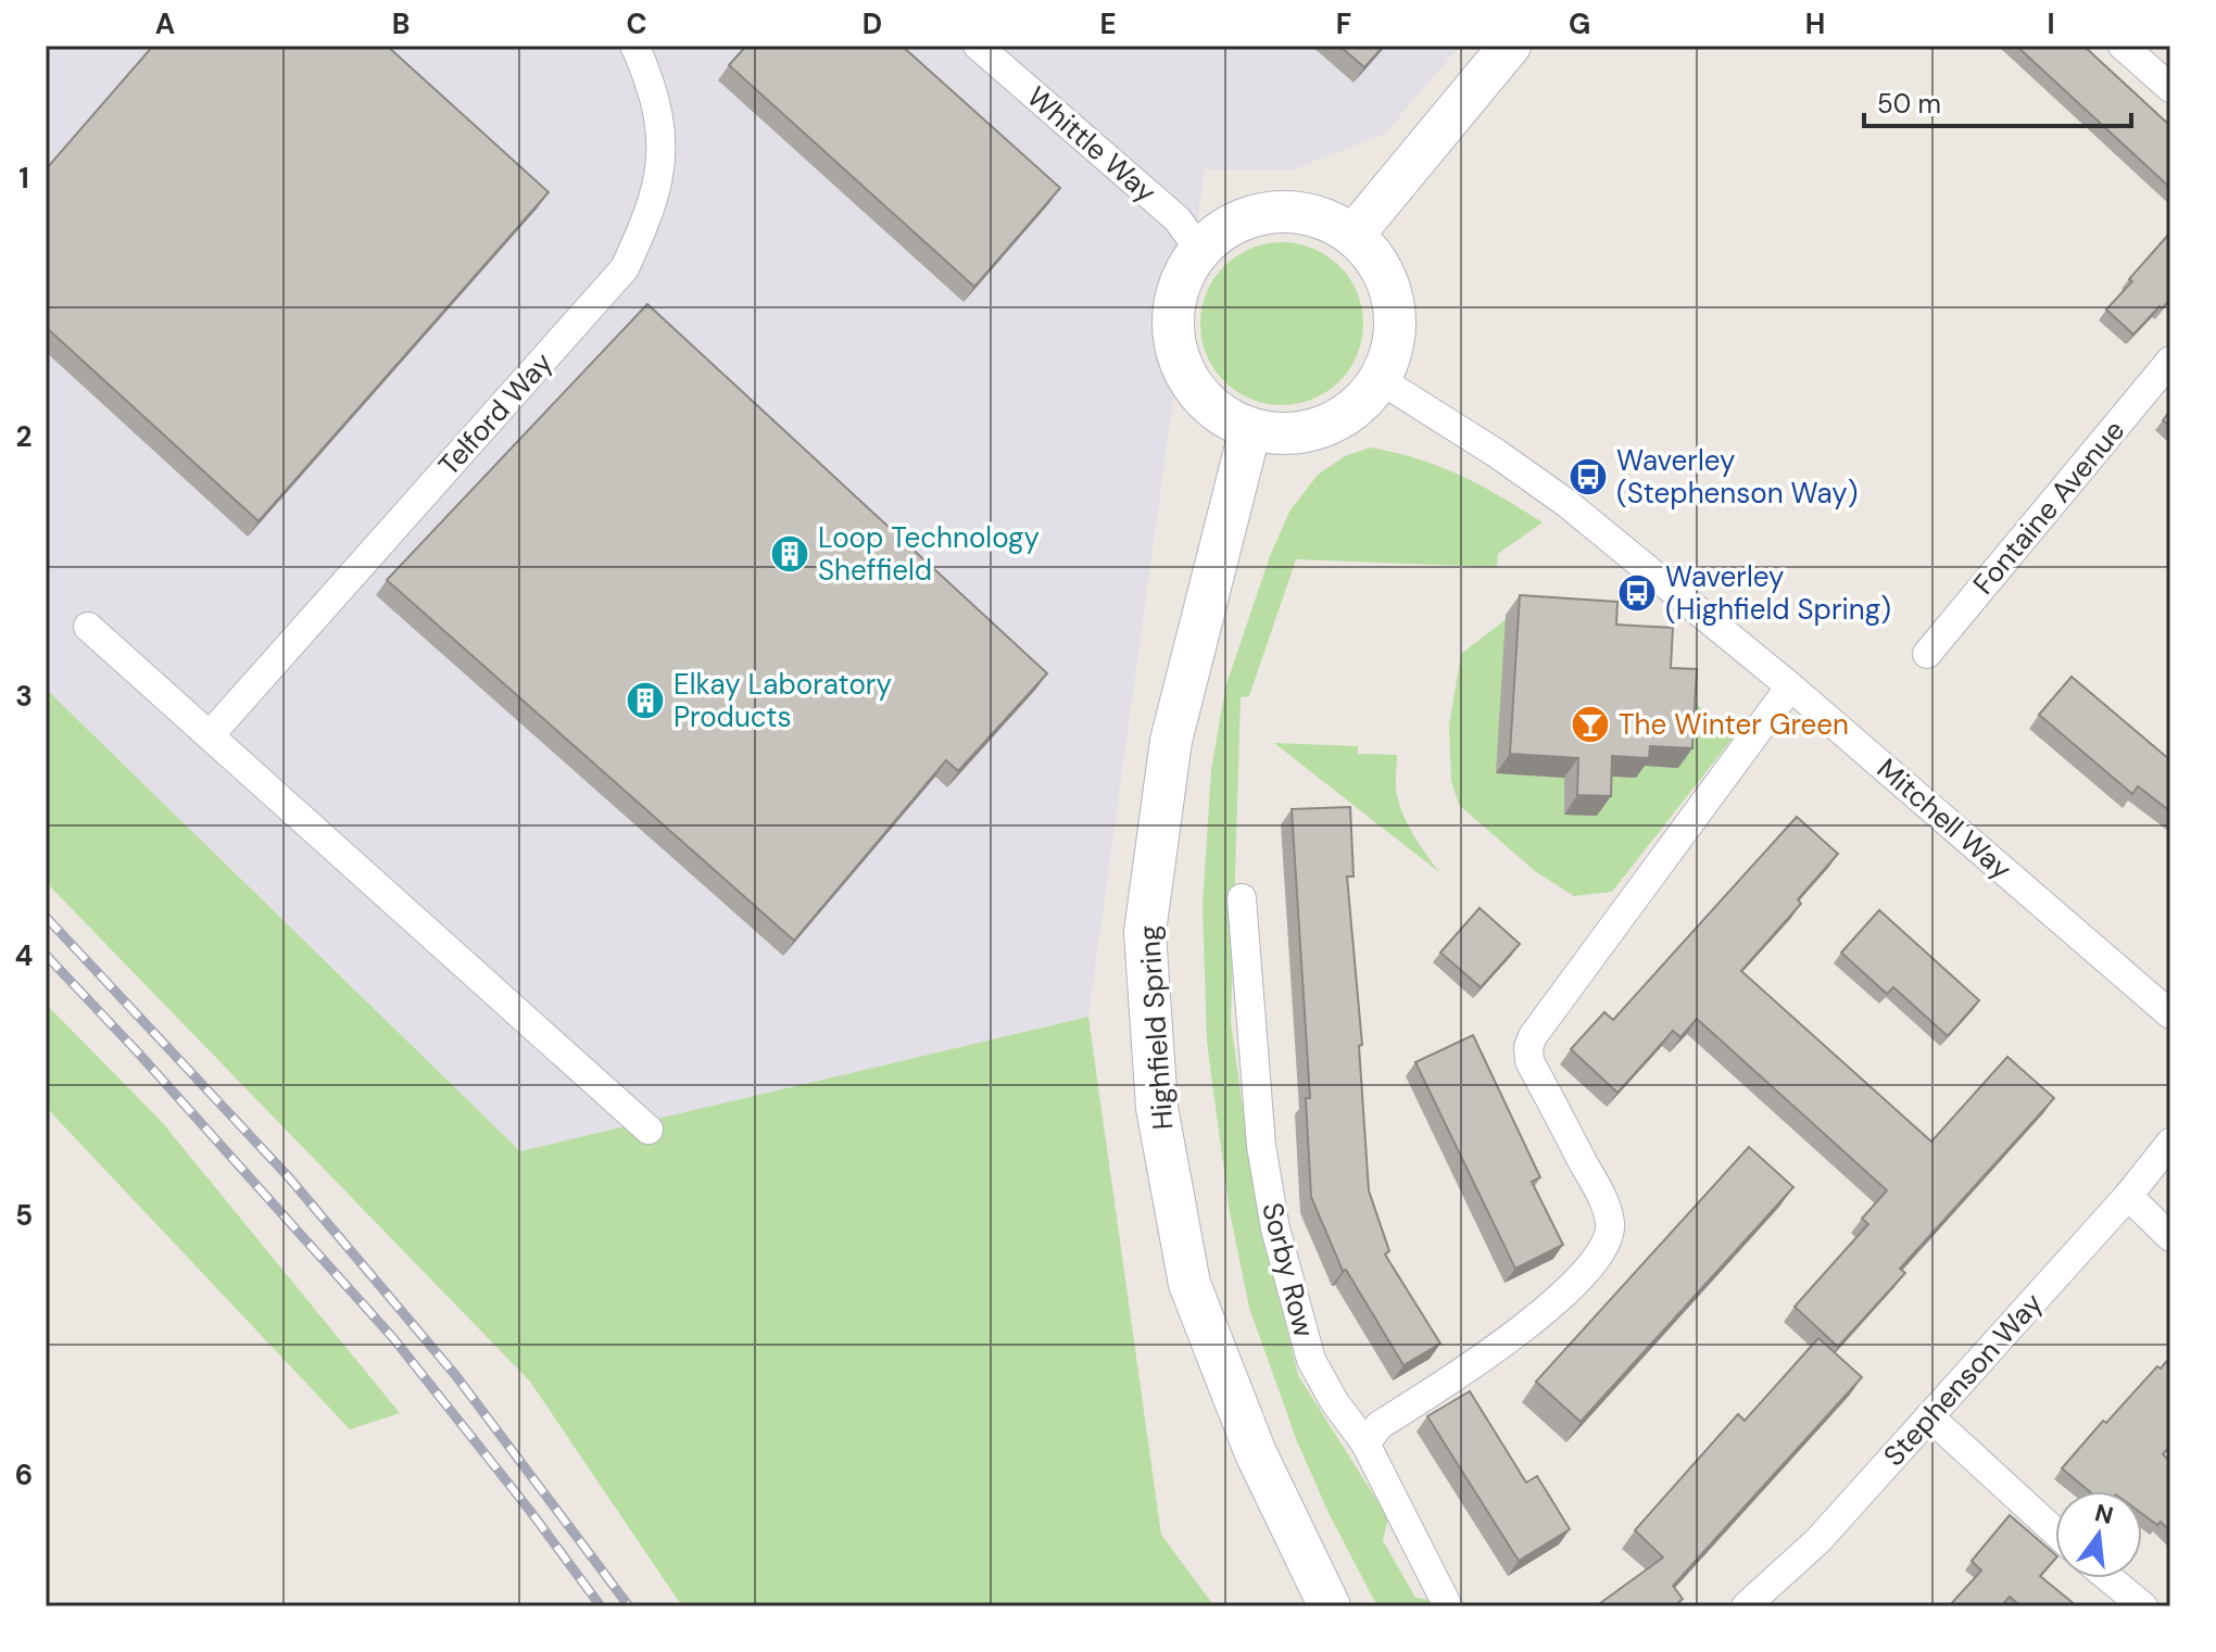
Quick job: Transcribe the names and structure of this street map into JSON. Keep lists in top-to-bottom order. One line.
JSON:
{"streets":{"main road":["Highfield Spring"],"street":["Whittle Way","Telford Way","Fontaine Avenue","Mitchell Way","Sorby Row","Stephenson Way"]},"crossings":[["Whittle Way","Mitchell Way"],["Whittle Way","Highfield Spring"],["Mitchell Way","Highfield Spring"]],"places":{"bus stop":["Waverley (Stephenson Way)","Waverley (Highfield Spring)"],"building":["Loop Technology Sheffield","Elkay Laboratory Products"],"bar":["The Winter Green"]},"scale_bar":"50 m","north":"top","grid":{"columns":["A","B","C","D","E","F","G","H","I"],"rows":["1","2","3","4","5","6"]}}
